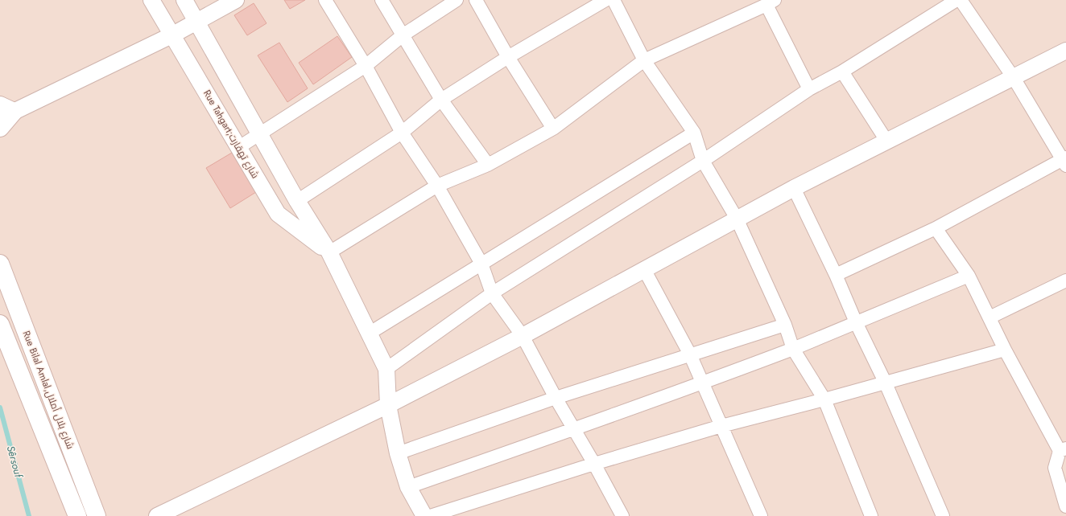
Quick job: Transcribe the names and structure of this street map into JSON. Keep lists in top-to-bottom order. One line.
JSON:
{"streets":{"main road":["Rue Bilal Amlal,شارع بلال أملال"],"street":["Rue Tahgart;شارع تهقارت"]},"water":["Sêrsouf"]}
